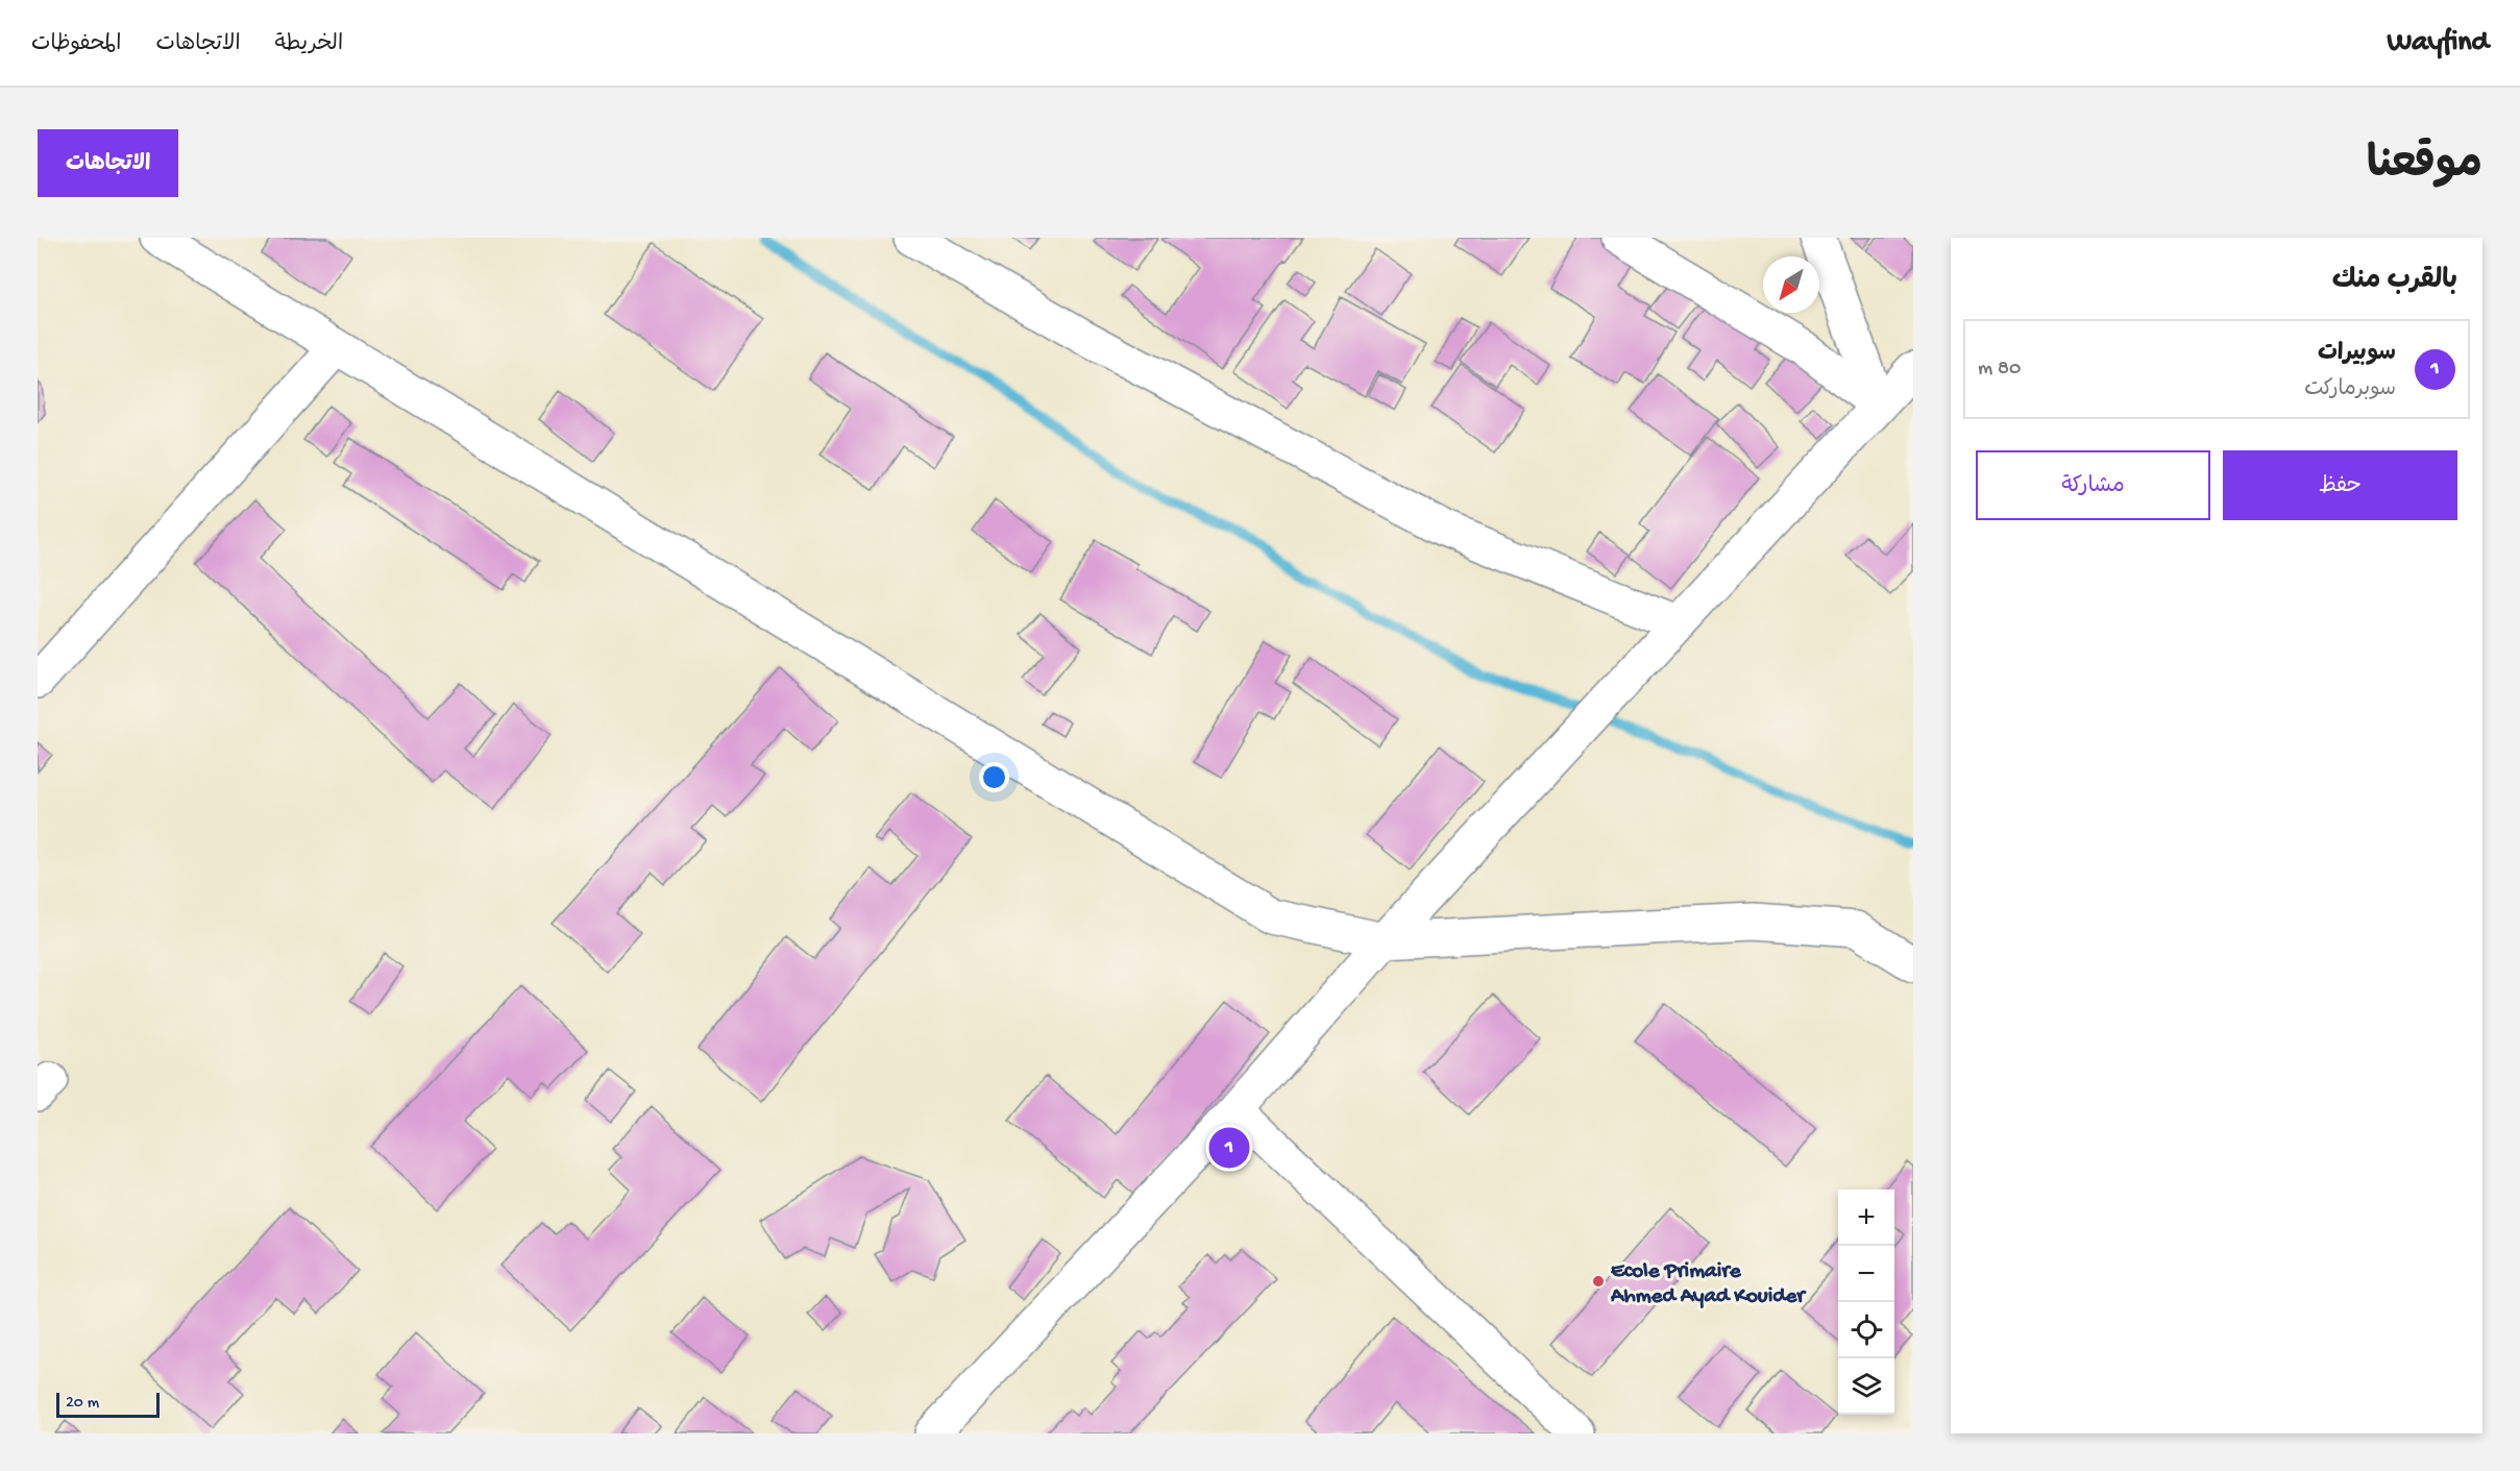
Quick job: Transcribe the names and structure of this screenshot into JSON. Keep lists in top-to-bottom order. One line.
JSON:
{"places":["Ecole Primaire Ahmed Ayad Kouider"],"scale_bar":"20 m","north":"bottom left","page":{"header":"Wayfind","nav":["الخريطة","الاتجاهات","المحفوظات"],"title":"موقعنا","buttons":["الاتجاهات",["حفظ","مشاركة"]],"heading":"بالقرب منك","list":[{"mark":"1","name":"سوبيرات","note":"سوبرماركت","value":"80 m"}],"pins":"1","map_buttons":["+","−"],"scale":"20 m"}}
